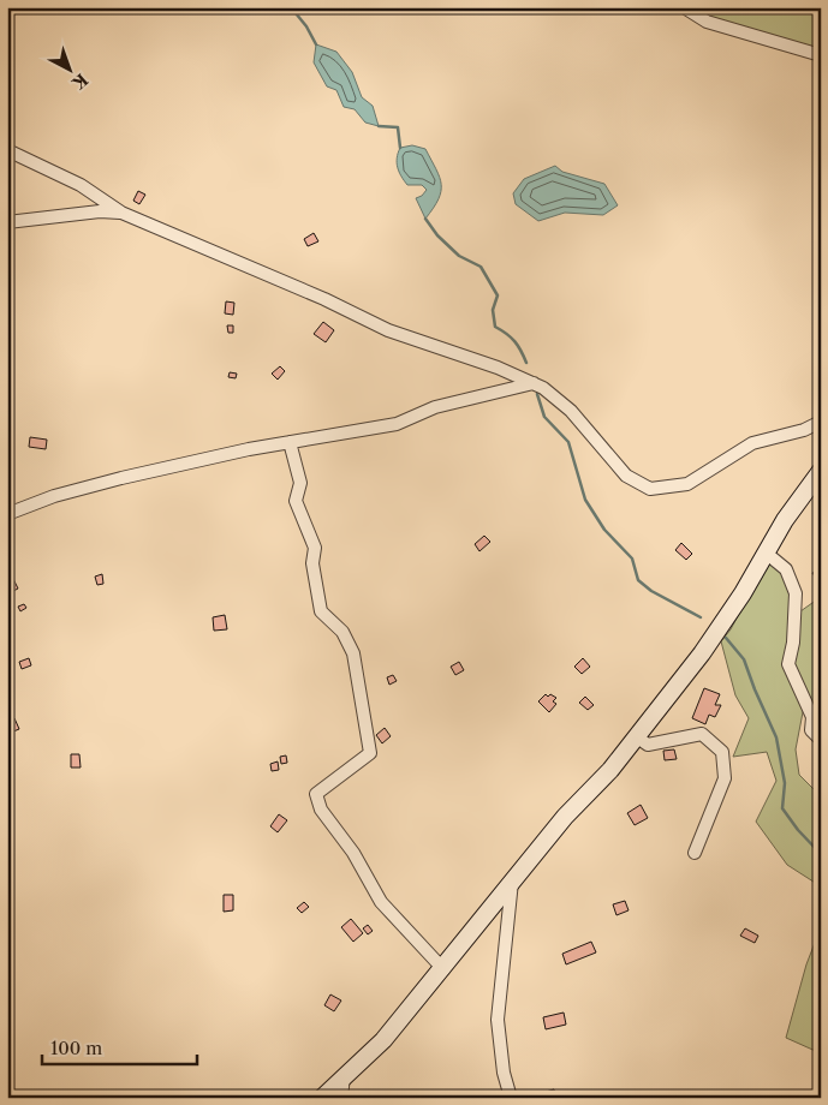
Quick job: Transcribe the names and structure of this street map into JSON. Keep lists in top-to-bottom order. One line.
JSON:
{"scale_bar":"100 m","north":"bottom right"}
